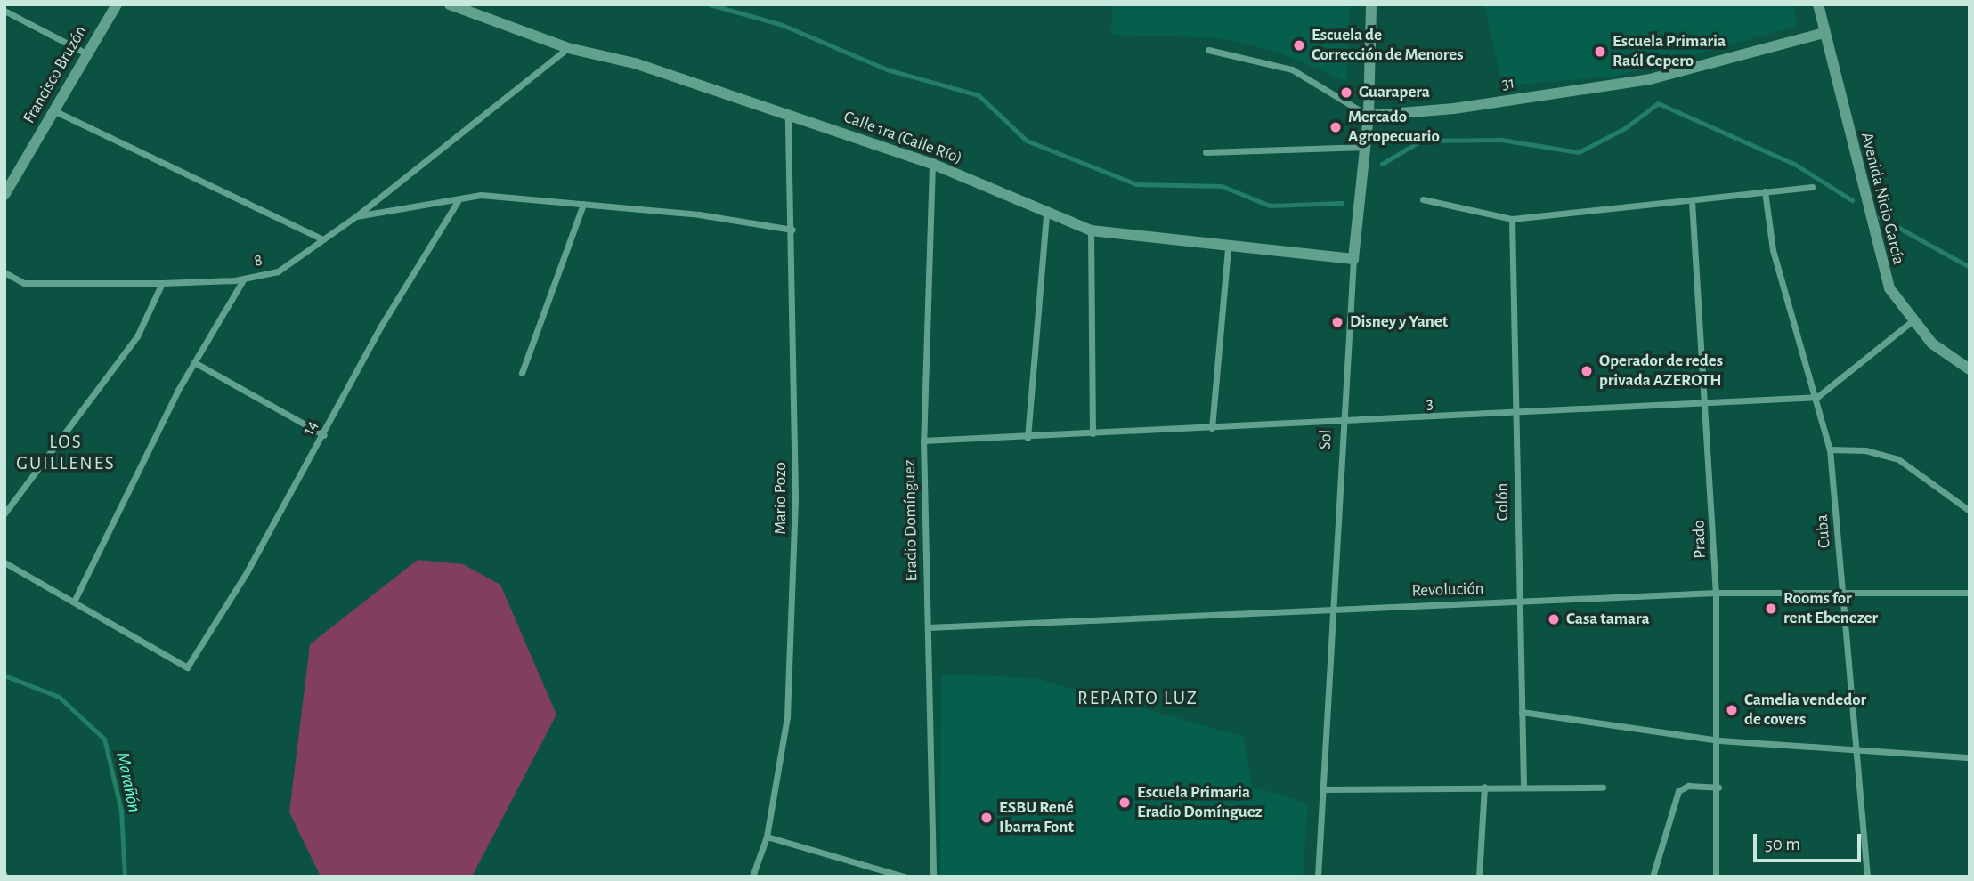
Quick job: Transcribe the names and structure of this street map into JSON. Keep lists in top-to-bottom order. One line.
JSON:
{"streets":{"street":["Francisco Bruzón","31","Calle 1ra (Calle Río)","Avenida Nicio García","8","3","14","Sol","Mario Pozo","Colón","Eradio Domínguez","Cuba","Prado","Revolución"]},"crossings":[["31","Avenida Nicio García"],["31","Sol"],["Calle 1ra (Calle Río)","8"],["Calle 1ra (Calle Río)","Sol"],["Calle 1ra (Calle Río)","Mario Pozo"],["Calle 1ra (Calle Río)","Eradio Domínguez"],["8","14"],["3","Sol"],["3","Colón"],["3","Eradio Domínguez"],["3","Cuba"],["3","Prado"],["Sol","Revolución"],["Colón","Revolución"],["Eradio Domínguez","Revolución"],["Cuba","Revolución"],["Prado","Revolución"]],"districts":["LOS GUILLENES","REPARTO LUZ"],"water":["Marañón"],"places":["Escuela de Corrección de Menores","Escuela Primaria Raúl Cepero","Guarapera","Mercado Agropecuario","Disney y Yanet","Operador de redes privada AZEROTH","Rooms for rent Ebenezer","Casa tamara","Camelia vendedor de covers","Escuela Primaria Eradio Domínguez","ESBU René Ibarra Font"],"scale_bar":"50 m"}
